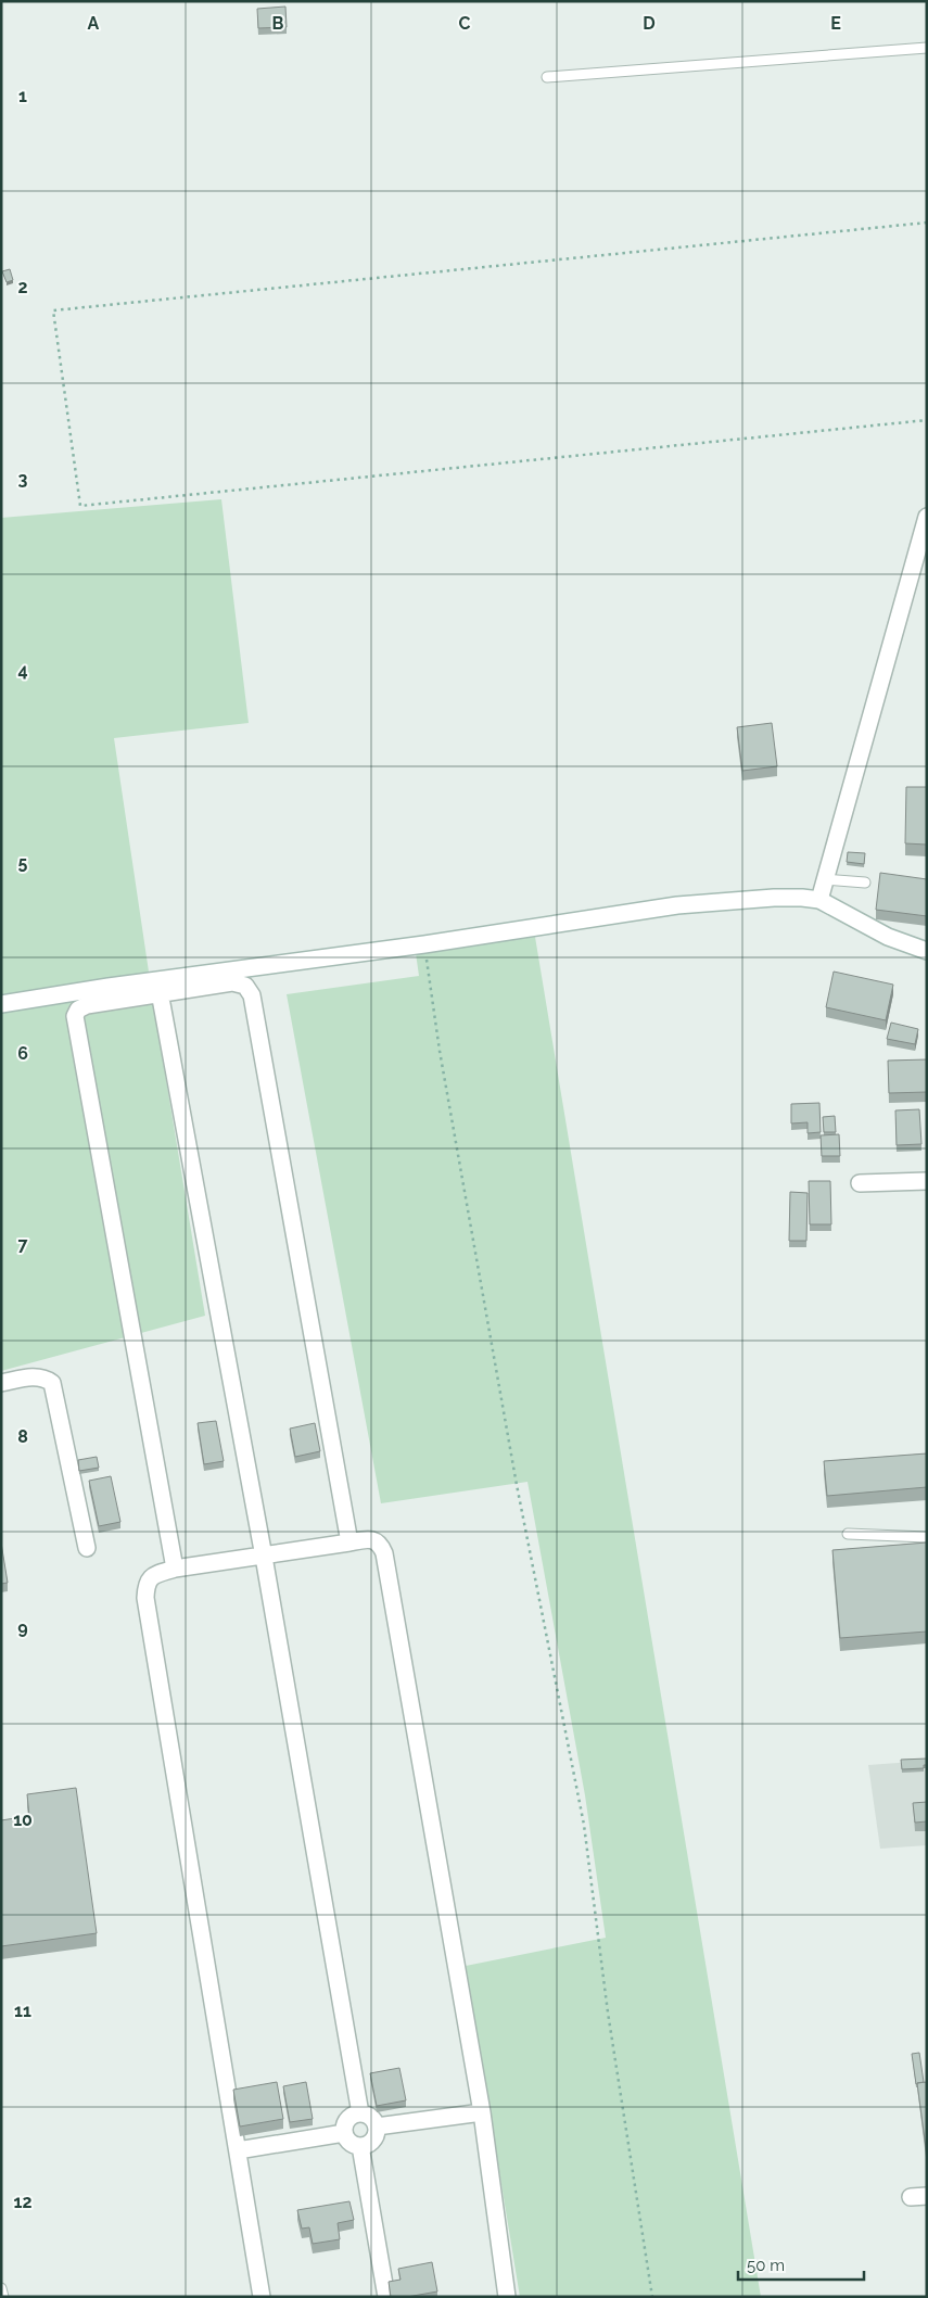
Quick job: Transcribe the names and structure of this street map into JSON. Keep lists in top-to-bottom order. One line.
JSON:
{"scale_bar":"50 m","grid":{"columns":["A","B","C","D","E"],"rows":["1","2","3","4","5","6","7","8","9","10","11","12"]}}
